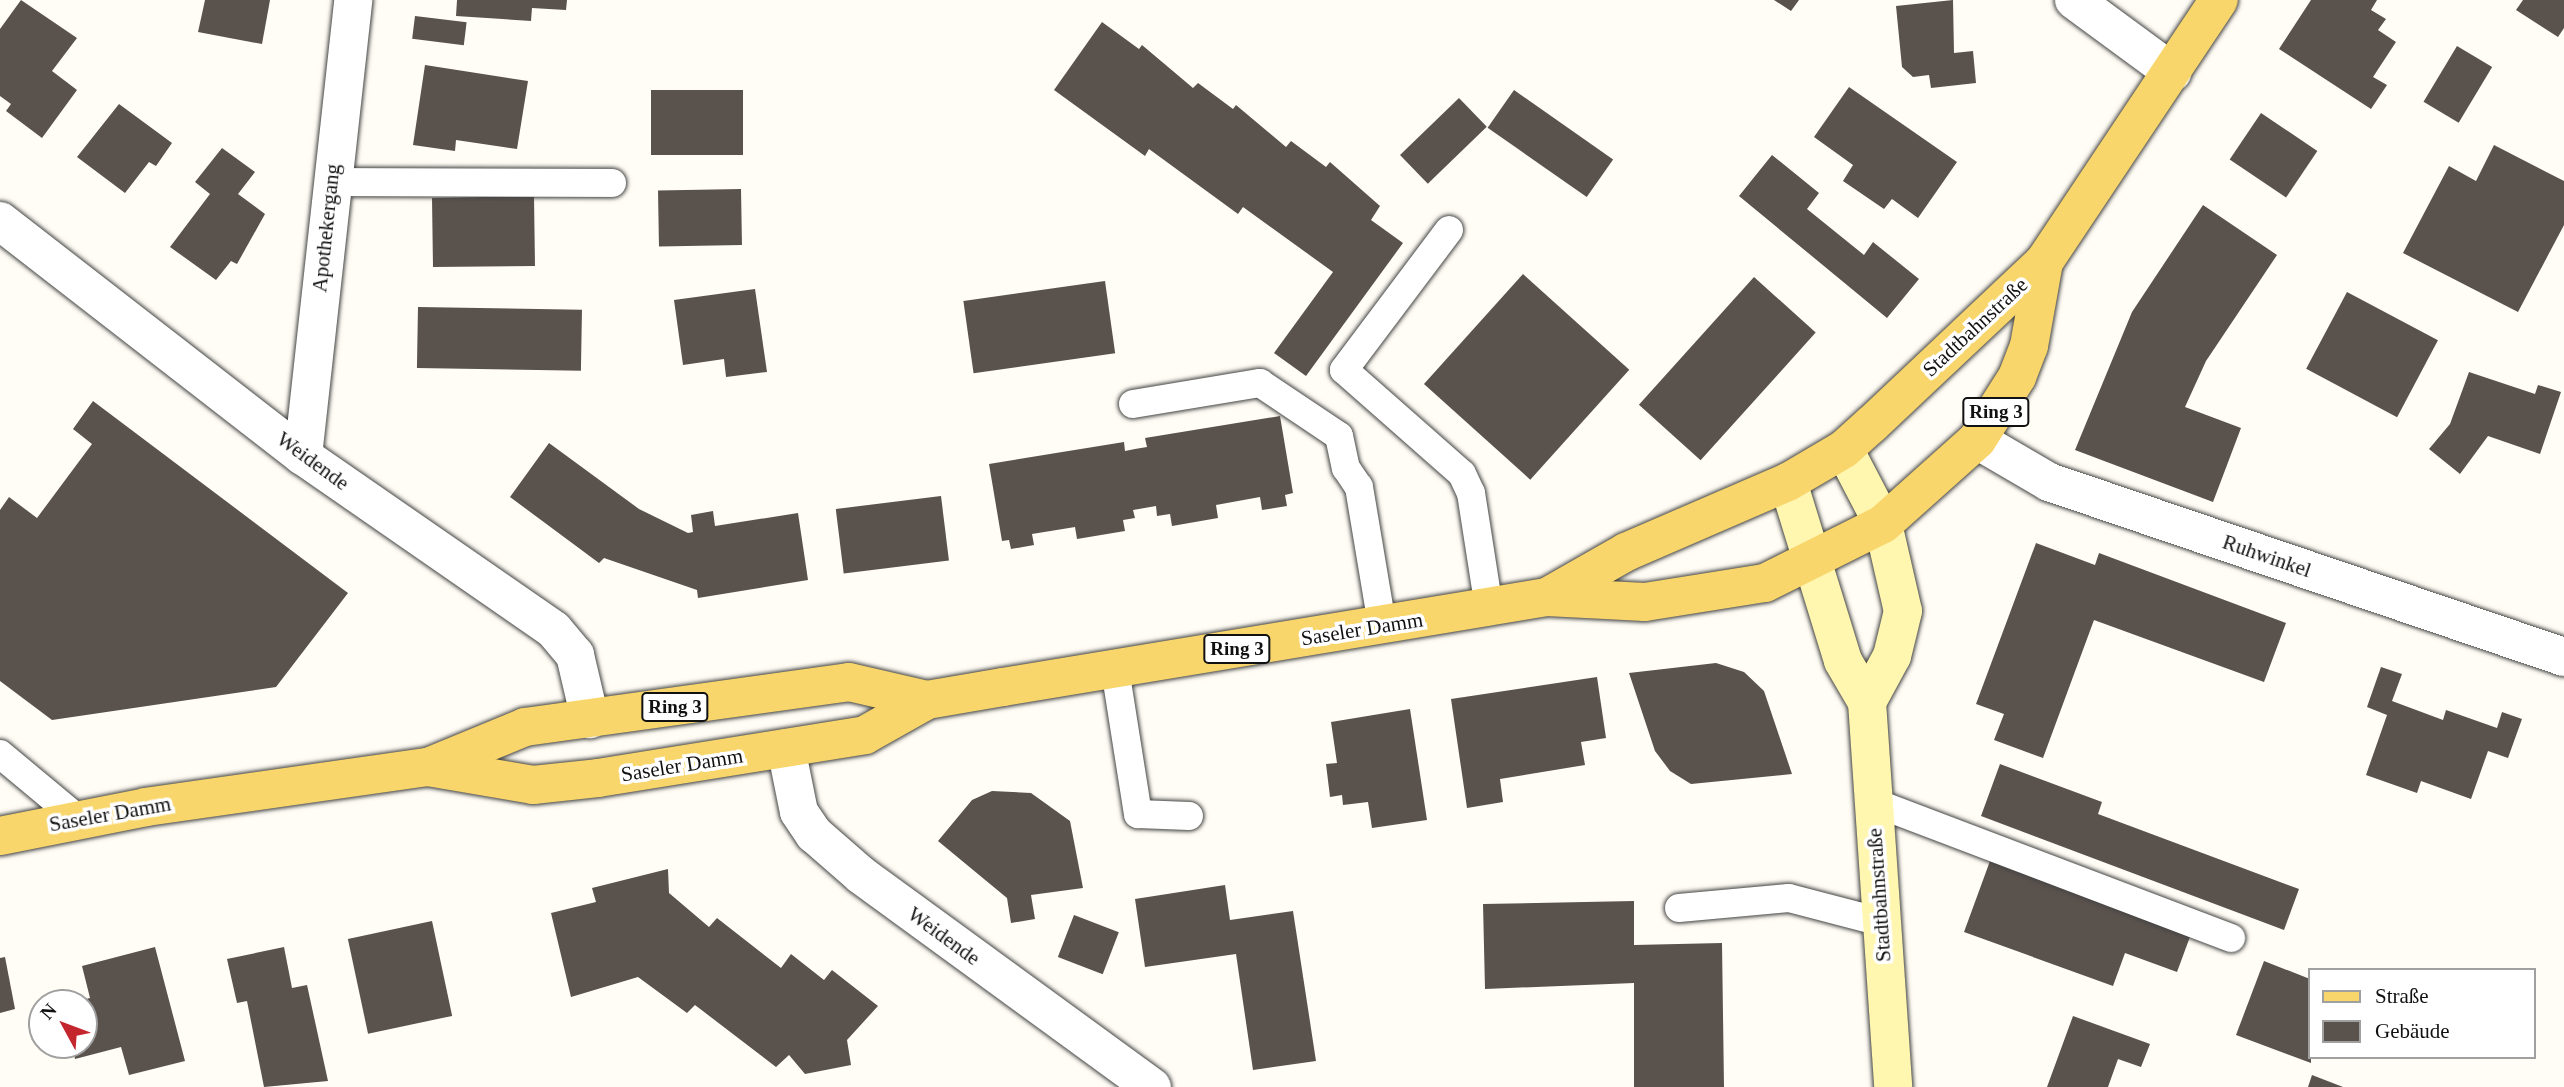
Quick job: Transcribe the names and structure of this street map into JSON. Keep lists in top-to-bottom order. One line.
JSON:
{"streets":{"main road":["Stadtbahnstraße","Ring 3","Saseler Damm"],"street":["Apothekergang","Weidende","Ruhwinkel"]},"crossings":[["Apothekergang","Weidende"],["Stadtbahnstraße","Ruhwinkel"],["Stadtbahnstraße","Saseler Damm"],["Weidende","Saseler Damm"]],"legend":["Straße","Gebäude"],"north":"top left"}
